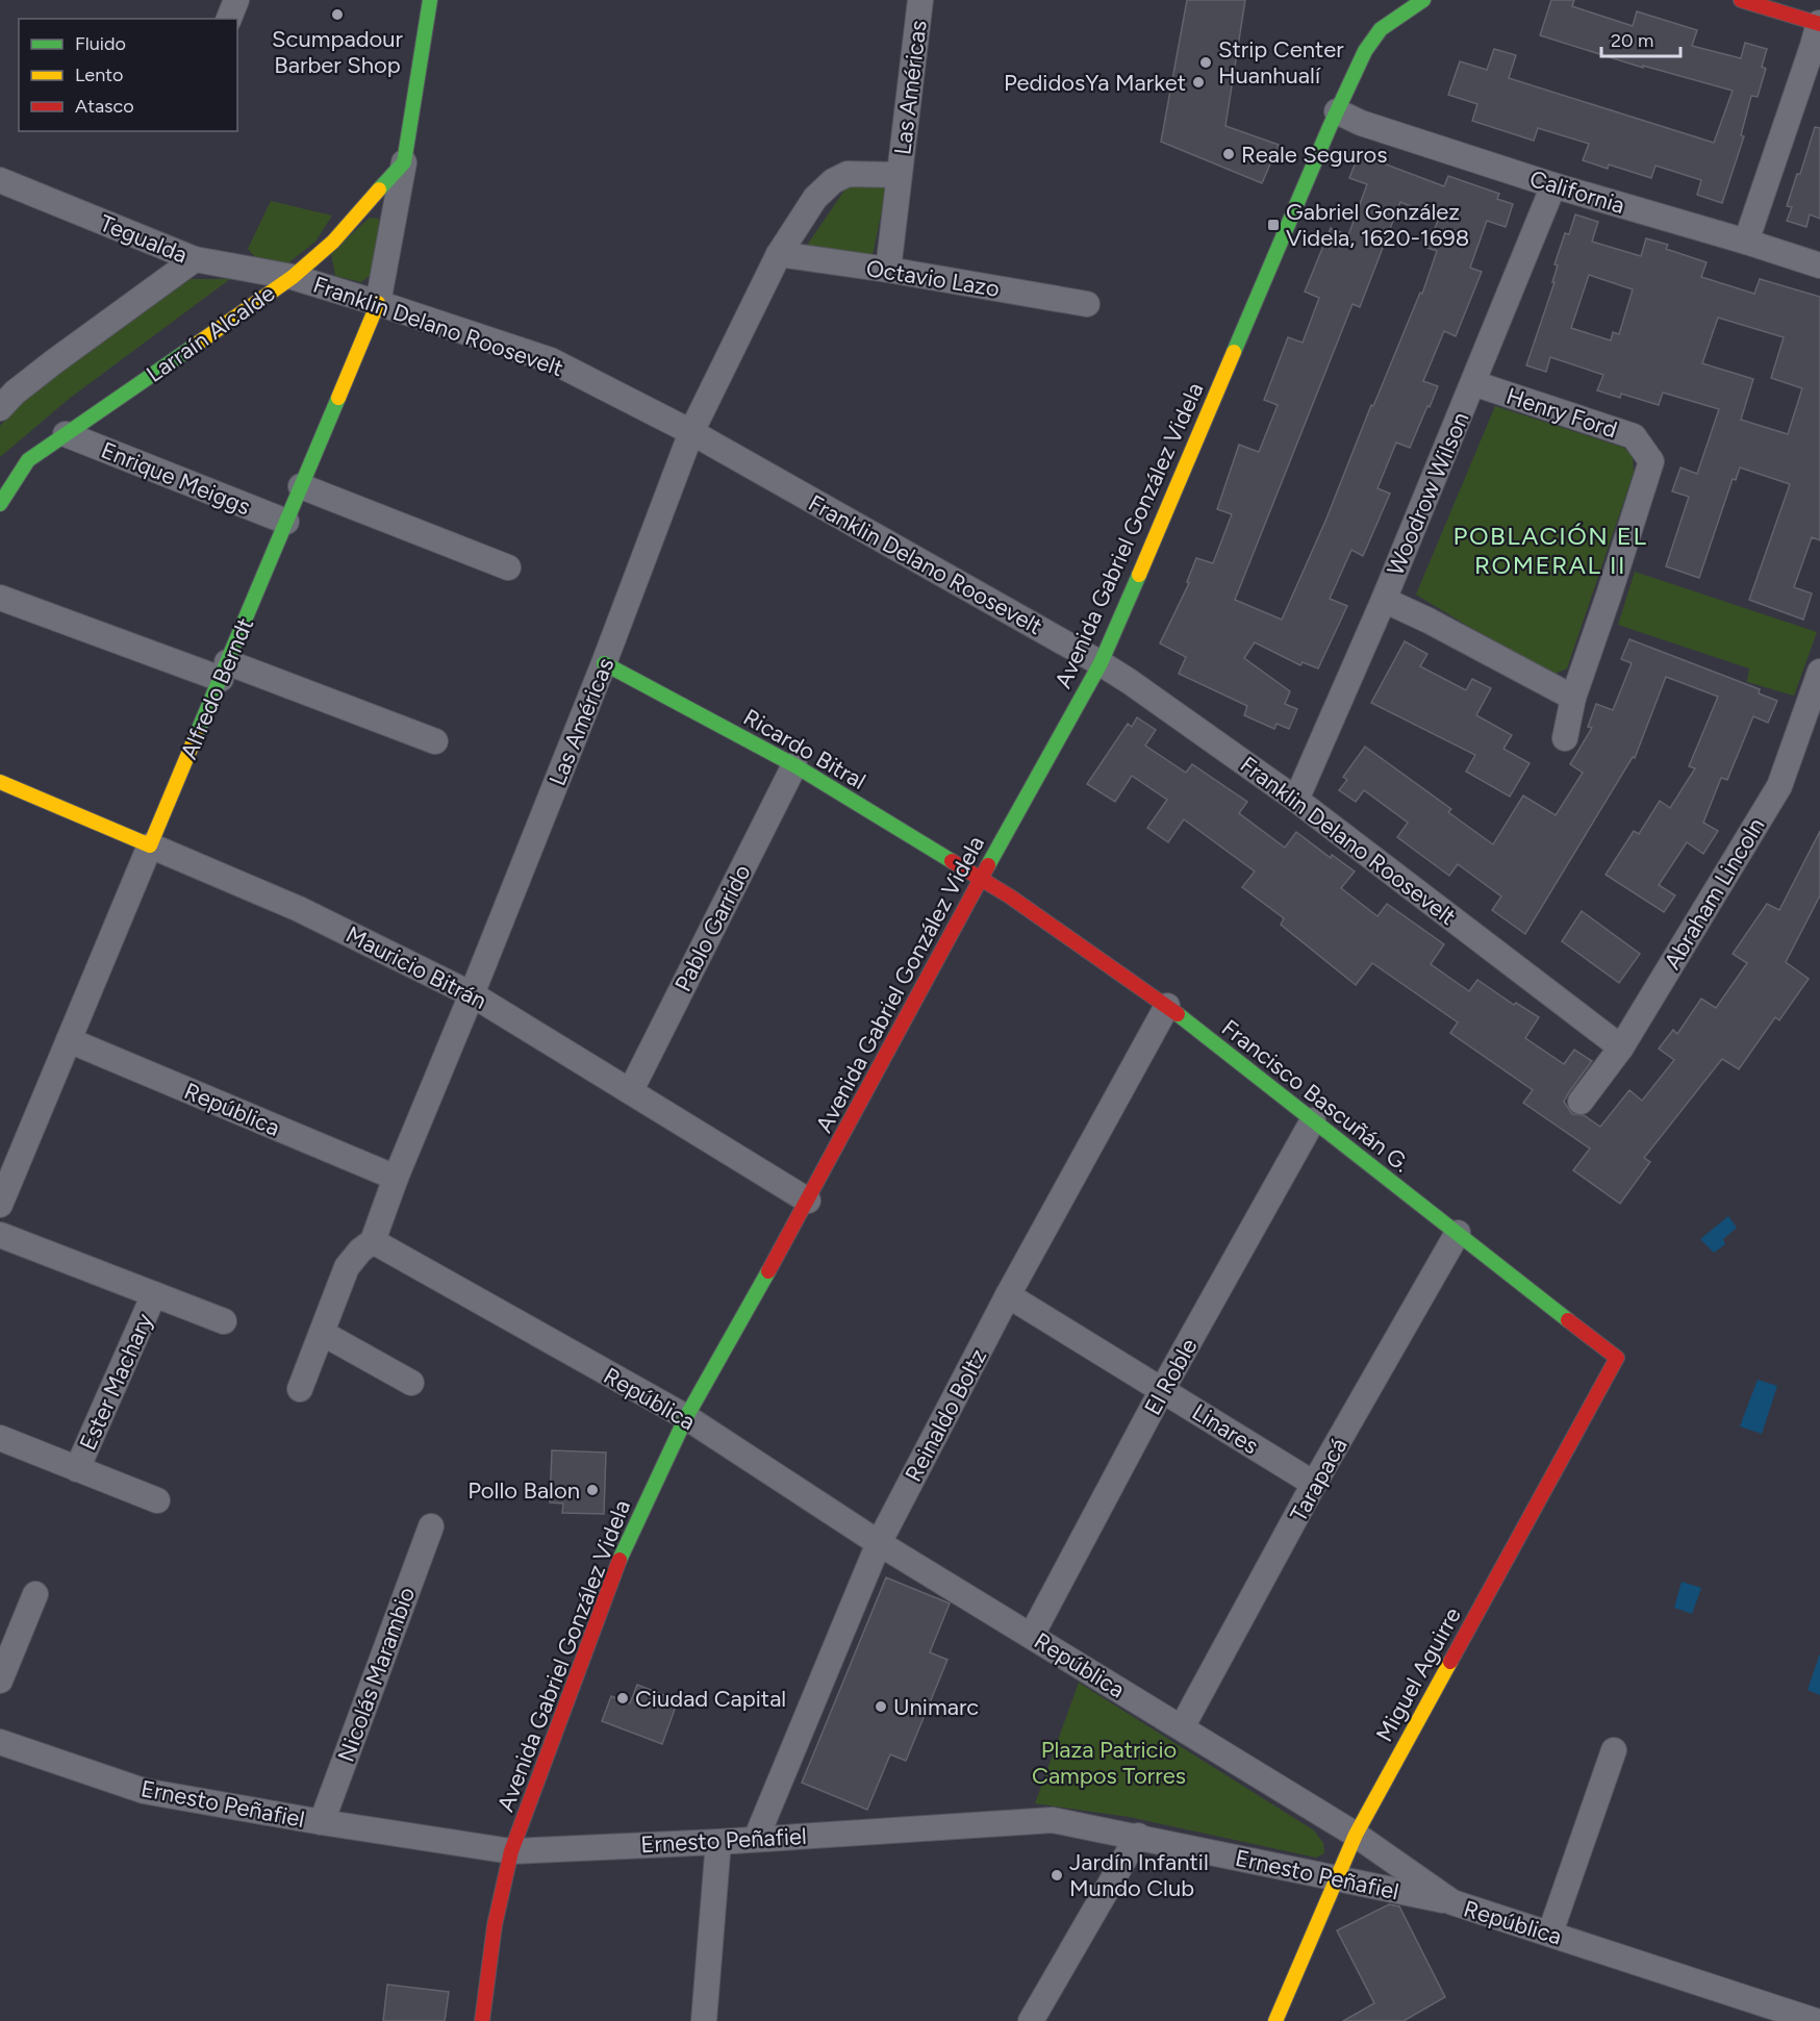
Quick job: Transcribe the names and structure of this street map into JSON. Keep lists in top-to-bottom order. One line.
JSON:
{"streets":{"street":["Las Américas","California","Tegualda","Octavio Lazo","Franklin Delano Roosevelt","Larraín Alcalde","Henry Ford","Enrique Meiggs","Woodrow Wilson","Avenida Gabriel González Videla","Alfredo Berndt","Ricardo Bitral","Abraham Lincoln","Pablo Garrido","Mauricio Bitrán","Francisco Bascuñán G.","República","El Roble","Ester Machary","Reinaldo Boltz","Linares","Tarapacá","Nicolás Marambio","Miguel Aguirre","Ernesto Peñafiel"]},"crossings":[["Las Américas","Octavio Lazo"],["Las Américas","Franklin Delano Roosevelt"],["Las Américas","Ricardo Bitral"],["Las Américas","Mauricio Bitrán"],["Las Américas","República"],["California","Woodrow Wilson"],["California","Avenida Gabriel González Videla"],["Tegualda","Franklin Delano Roosevelt"],["Tegualda","Larraín Alcalde"],["Franklin Delano Roosevelt","Larraín Alcalde"],["Franklin Delano Roosevelt","Woodrow Wilson"],["Franklin Delano Roosevelt","Avenida Gabriel González Videla"],["Franklin Delano Roosevelt","Alfredo Berndt"],["Franklin Delano Roosevelt","Abraham Lincoln"],["Larraín Alcalde","Enrique Meiggs"],["Larraín Alcalde","Alfredo Berndt"],["Henry Ford","Woodrow Wilson"],["Enrique Meiggs","Alfredo Berndt"],["Avenida Gabriel González Videla","Ricardo Bitral"],["Avenida Gabriel González Videla","Mauricio Bitrán"],["Avenida Gabriel González Videla","Francisco Bascuñán G."],["Avenida Gabriel González Videla","República"],["Avenida Gabriel González Videla","Ernesto Peñafiel"],["Alfredo Berndt","Mauricio Bitrán"],["Alfredo Berndt","República"],["Ricardo Bitral","Pablo Garrido"],["Ricardo Bitral","Francisco Bascuñán G."],["Pablo Garrido","Mauricio Bitrán"],["Francisco Bascuñán G.","El Roble"],["Francisco Bascuñán G.","Reinaldo Boltz"],["Francisco Bascuñán G.","Tarapacá"],["Francisco Bascuñán G.","Miguel Aguirre"],["República","El Roble"],["República","Reinaldo Boltz"],["República","Tarapacá"],["República","Miguel Aguirre"],["República","Ernesto Peñafiel"],["El Roble","Linares"],["Reinaldo Boltz","Linares"],["Reinaldo Boltz","Ernesto Peñafiel"],["Linares","Tarapacá"],["Nicolás Marambio","Ernesto Peñafiel"],["Miguel Aguirre","Ernesto Peñafiel"]],"districts":["POBLACIÓN EL ROMERAL II"],"parks":["Plaza Patricio Campos Torres"],"places":{"other":["Scumpadour Barber Shop","Strip Center Huanhualí","PedidosYa Market","Reale Seguros","Pollo Balon","Ciudad Capital","Unimarc","Jardín Infantil Mundo Club"],"transit":["Gabriel González Videla, 1620-1698"]},"legend":["Fluido","Lento","Atasco"],"scale_bar":"20 m"}
